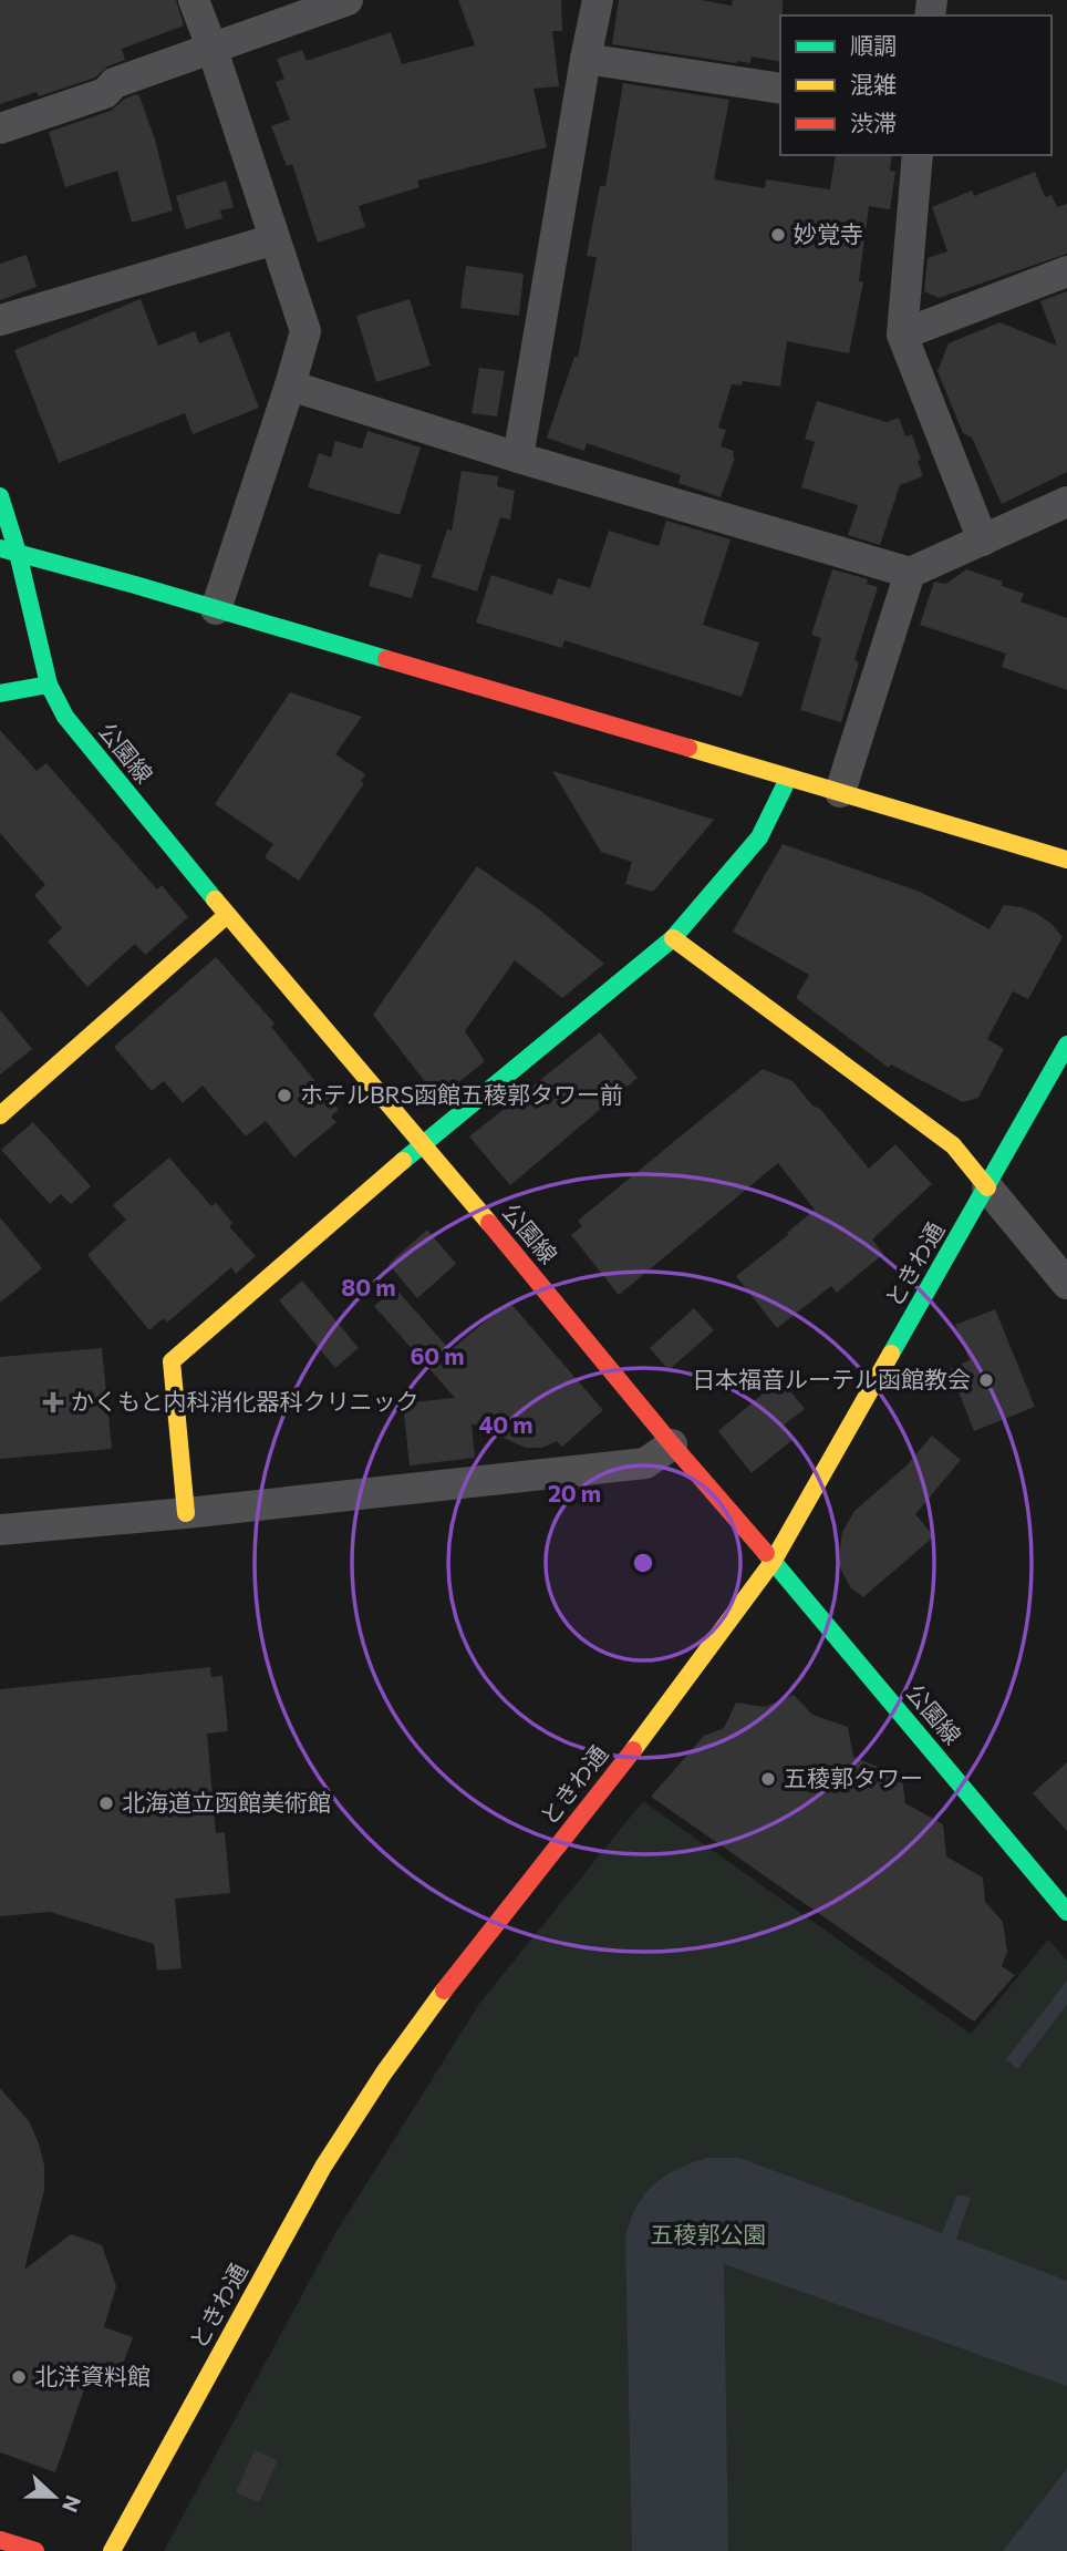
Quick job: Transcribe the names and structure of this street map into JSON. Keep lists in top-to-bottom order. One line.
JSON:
{"streets":{"street":["公園線","ときわ通"]},"crossings":[["公園線","ときわ通"]],"parks":["五稜郭公園"],"places":{"other":["妙覚寺","ホテルBRS函館五稜郭タワー前","日本福音ルーテル函館教会","五稜郭タワー","北海道立函館美術館","北洋資料館"],"health":["かくもと内科消化器科クリニック"]},"legend":["順調","混雑","渋滞"],"north":"right","rings":["80 m","60 m","40 m","20 m"]}
